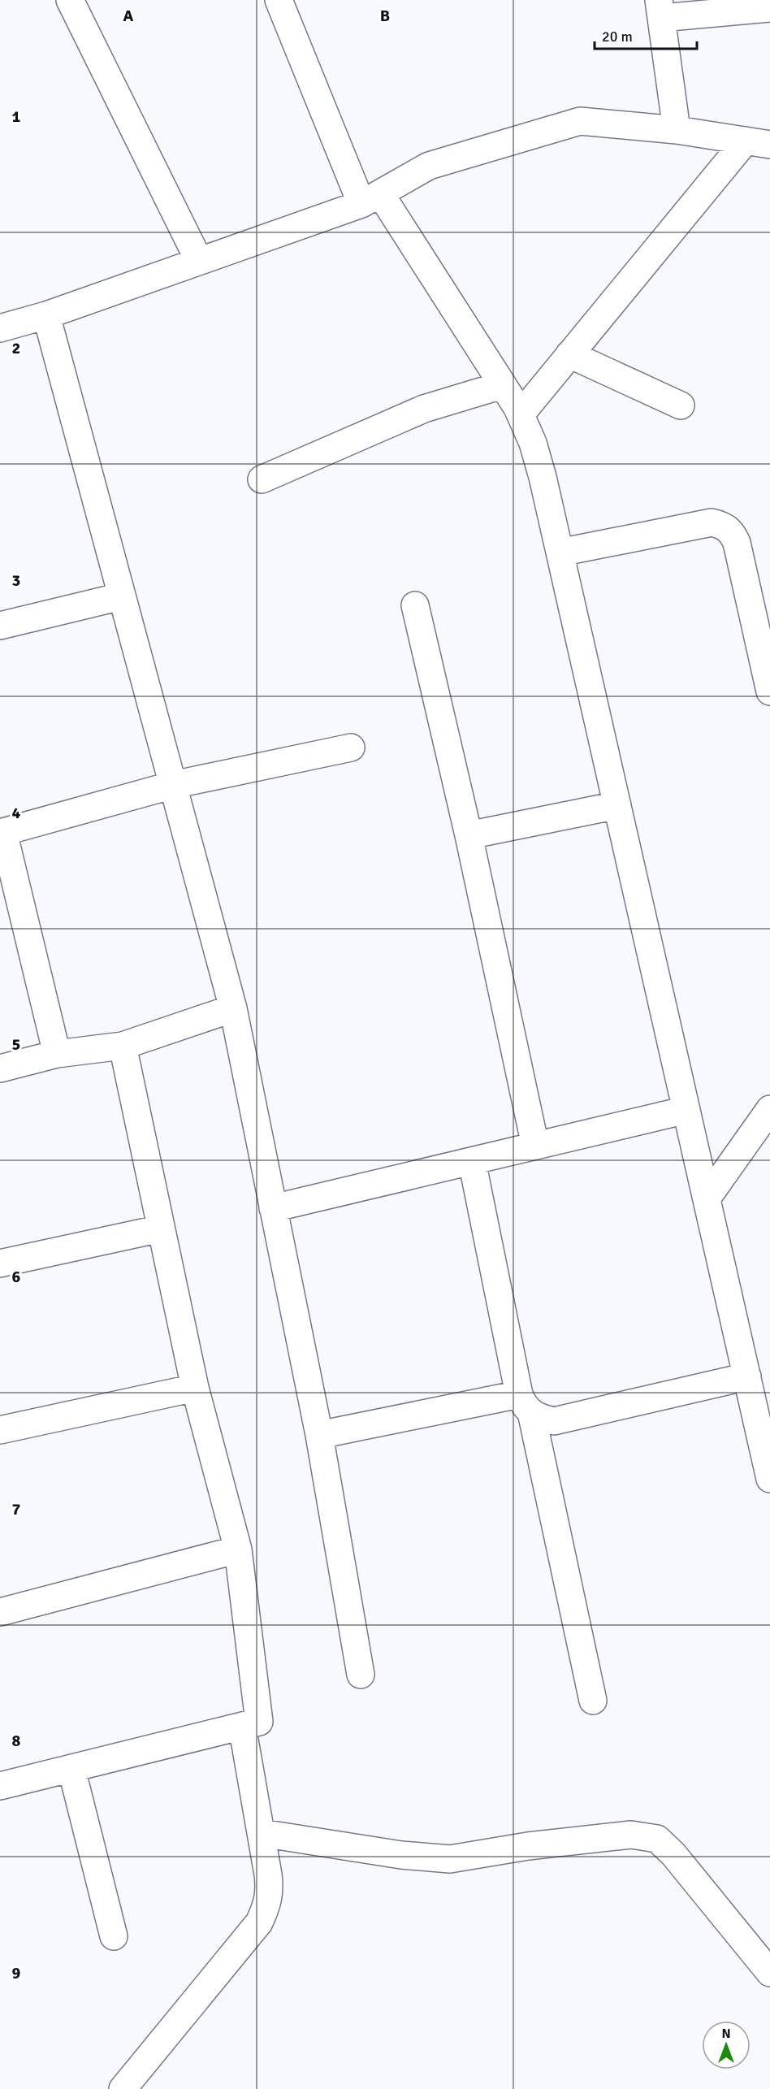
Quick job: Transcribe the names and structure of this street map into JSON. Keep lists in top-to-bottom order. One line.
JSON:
{"scale_bar":"20 m","north":"top","grid":{"columns":["A","B"],"rows":["1","2","3","4","5","6","7","8","9"]}}
